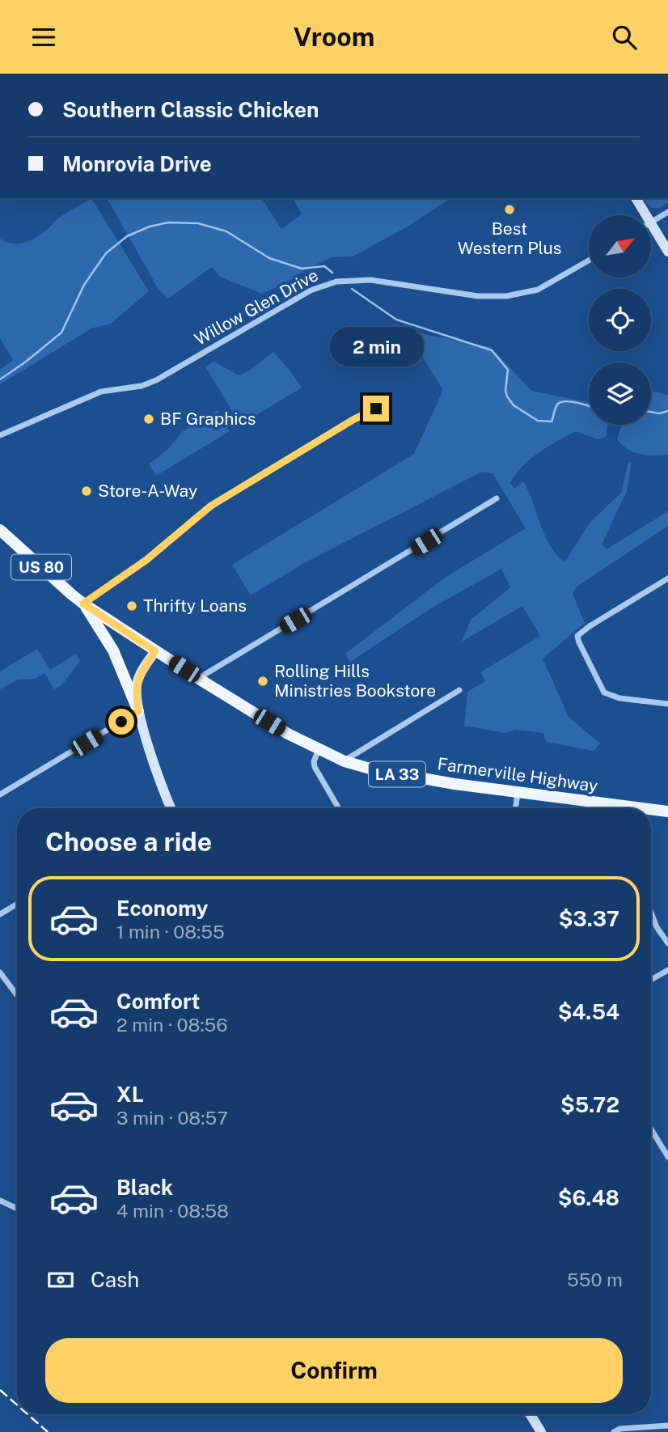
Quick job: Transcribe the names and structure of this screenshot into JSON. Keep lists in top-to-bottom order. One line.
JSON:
{"streets":{"main road":["US 80","LA 33","Farmerville Highway"],"street":["Willow Glen Drive"]},"crossings":[["US 80","Farmerville Highway"]],"places":["Best Western Plus","BF Graphics","Store-A-Way","Thrifty Loans","Rolling Hills Ministries Bookstore"],"north":"top right","page":{"header":"Vroom","banner":["Southern Classic Chicken","Monrovia Drive"],"bubble":"2 min","heading":"Choose a ride","list":[{"name":"Economy","note":"1 min · 08:55","value":"$3.37"},{"name":"Comfort","note":"2 min · 08:56","value":"$4.54"},{"name":"XL","note":"3 min · 08:57","value":"$5.72"},{"name":"Black","note":"4 min · 08:58","value":"$6.48"}],"pay":["Cash","550 m"],"buttons":"Confirm"}}
